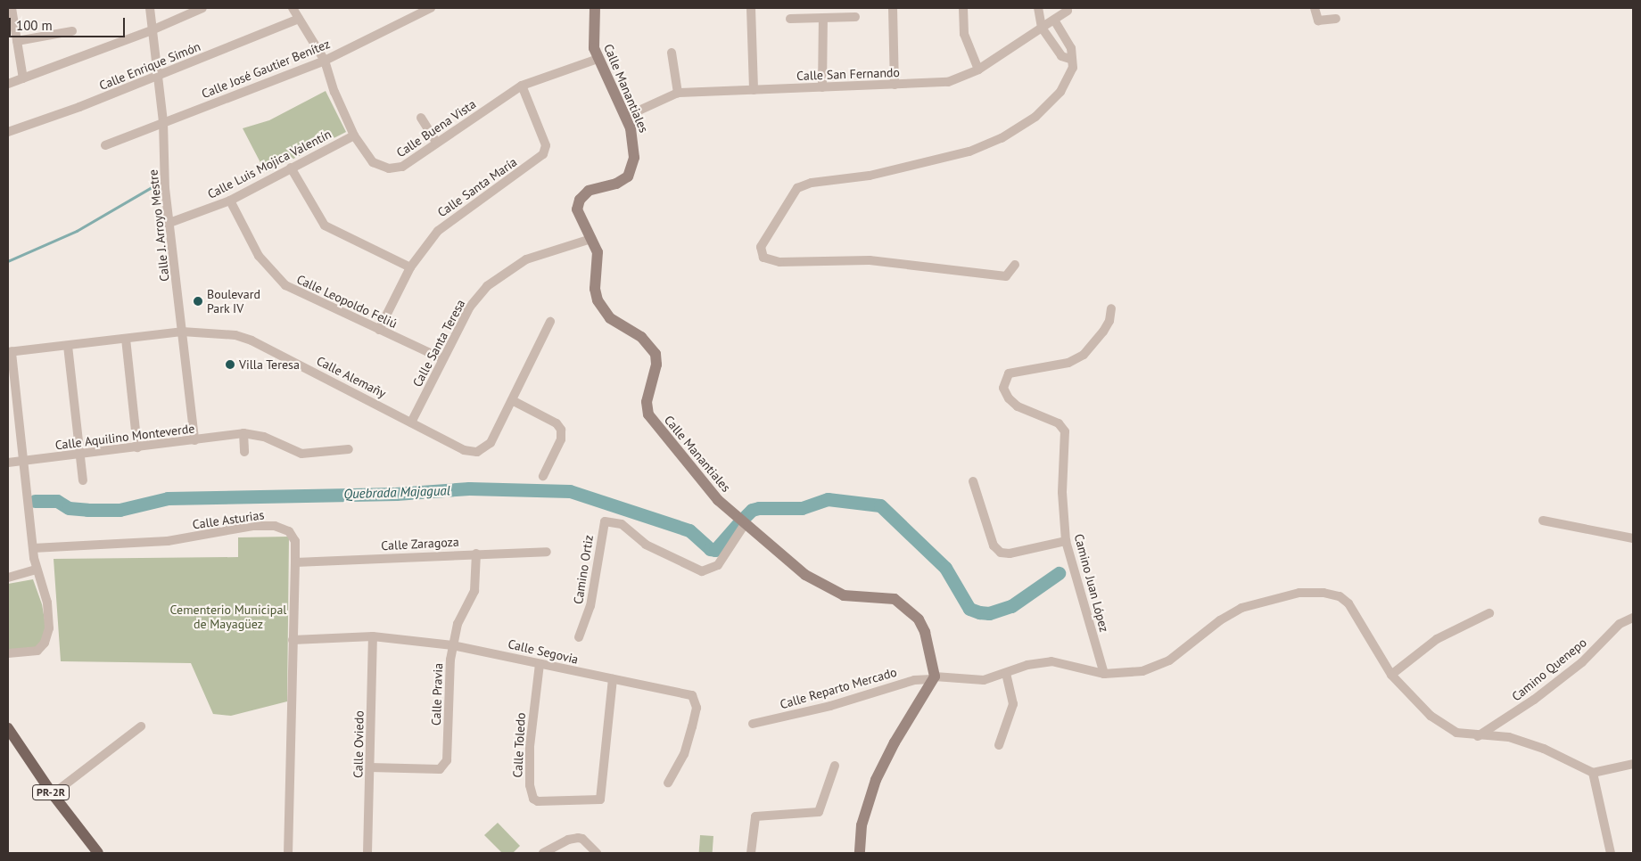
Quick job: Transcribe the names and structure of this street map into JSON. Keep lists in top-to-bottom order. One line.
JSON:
{"streets":{"main road":["PR-2R"],"street":["Calle Enrique Simón","Calle José Gautier Benítez","Calle San Fernando","Calle Manantiales","Calle Buena Vista","Calle Luis Mojica Valentín","Calle Santa María","Calle J. Arroyo Mestre","Calle Leopoldo Feliú","Calle Santa Teresa","Calle Alemañy","Calle Aquilino Monteverde","Calle Asturias","Calle Zaragoza","Camino Ortiz","Camino Juan López","Calle Segovia","Camino Quenepo","Calle Reparto Mercado","Calle Pravia","Calle Oviedo","Calle Toledo"]},"crossings":[["Calle Enrique Simón","Calle Buena Vista"],["Calle Enrique Simón","Calle J. Arroyo Mestre"],["Calle José Gautier Benítez","Calle Buena Vista"],["Calle José Gautier Benítez","Calle J. Arroyo Mestre"],["Calle San Fernando","Calle Manantiales"],["Calle Manantiales","Calle Buena Vista"],["Calle Manantiales","Calle Santa Teresa"],["Calle Manantiales","Camino Ortiz"],["Calle Manantiales","Calle Reparto Mercado"],["Calle Buena Vista","Calle Luis Mojica Valentín"],["Calle Buena Vista","Calle Santa María"],["Calle Luis Mojica Valentín","Calle J. Arroyo Mestre"],["Calle Luis Mojica Valentín","Calle Leopoldo Feliú"],["Calle Santa María","Calle Leopoldo Feliú"],["Calle J. Arroyo Mestre","Calle Alemañy"],["Calle J. Arroyo Mestre","Calle Aquilino Monteverde"],["Calle Leopoldo Feliú","Calle Santa Teresa"],["Calle Santa Teresa","Calle Alemañy"],["Calle Asturias","Calle Zaragoza"],["Calle Asturias","Calle Segovia"],["Calle Zaragoza","Calle Pravia"],["Camino Juan López","Calle Reparto Mercado"],["Calle Segovia","Calle Pravia"],["Calle Segovia","Calle Oviedo"],["Calle Segovia","Calle Toledo"],["Camino Quenepo","Calle Reparto Mercado"],["Calle Pravia","Calle Oviedo"]],"water":["Quebrada Majagual"],"parks":["Cementerio Municipal de Mayagüez"],"places":["Boulevard Park IV","Villa Teresa"],"scale_bar":"100 m"}
